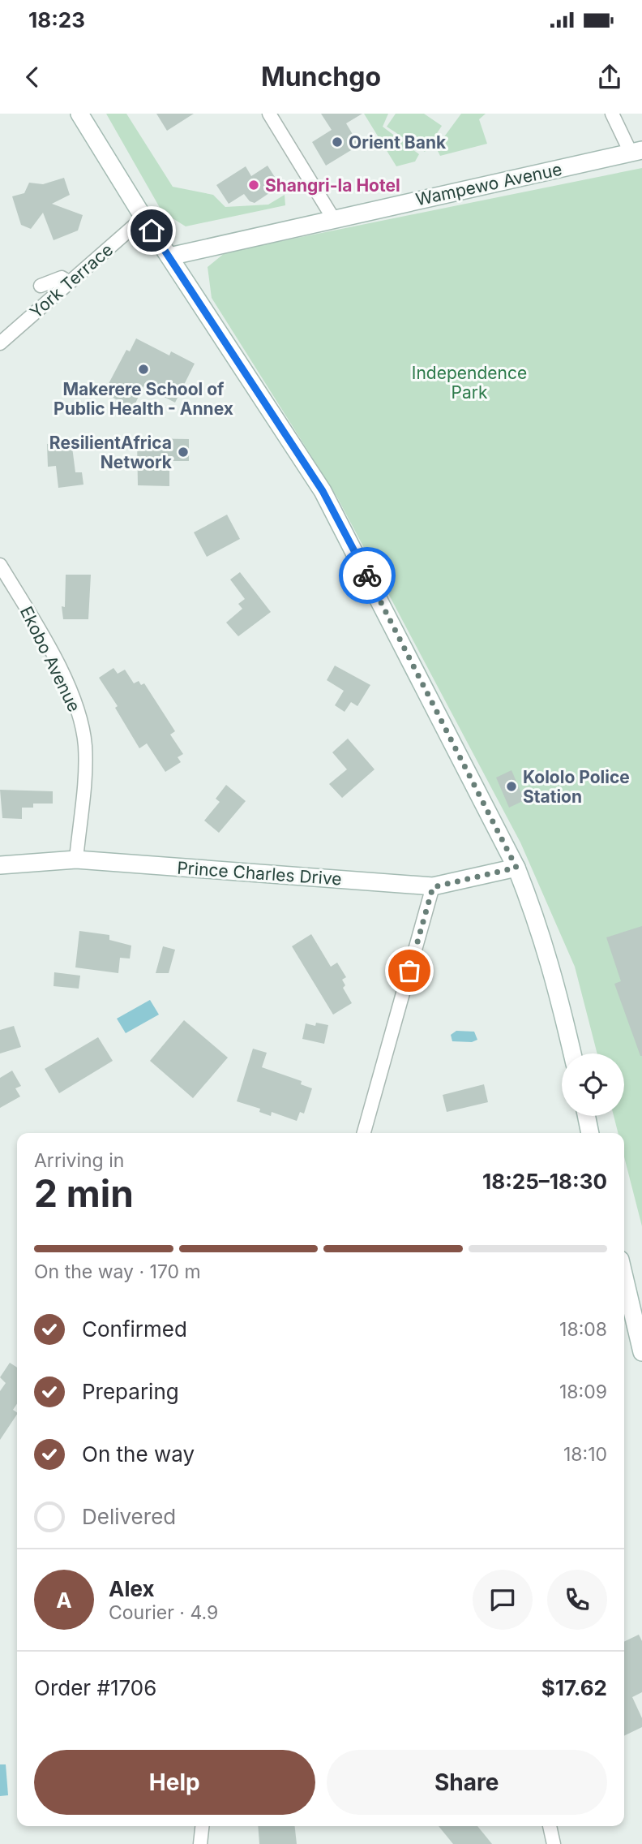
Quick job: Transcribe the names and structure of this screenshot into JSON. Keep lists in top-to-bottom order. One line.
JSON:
{"streets":{"main road":["Wampewo Avenue","Prince Charles Drive"],"street":["York Terrace","Ekobo Avenue"]},"crossings":[["Ekobo Avenue","Prince Charles Drive"]],"parks":["Independence Park"],"places":["Orient Bank","Shangri-la Hotel","Makerere School of Public Health - Annex","ResilientAfrica Network","Kololo Police Station"],"page":{"status":"18:23","header":"Munchgo","heading":["2 min","Arriving in","18:25–18:30"],"panel":["Alex","Courier · 4.9","Order #1706","$17.62"],"bar":"On the way · 170 m","list":[["Confirmed","18:08"],["Preparing","18:09"],["On the way","18:10"],"Delivered"],"round":"A","buttons":["Help","Share"]}}
